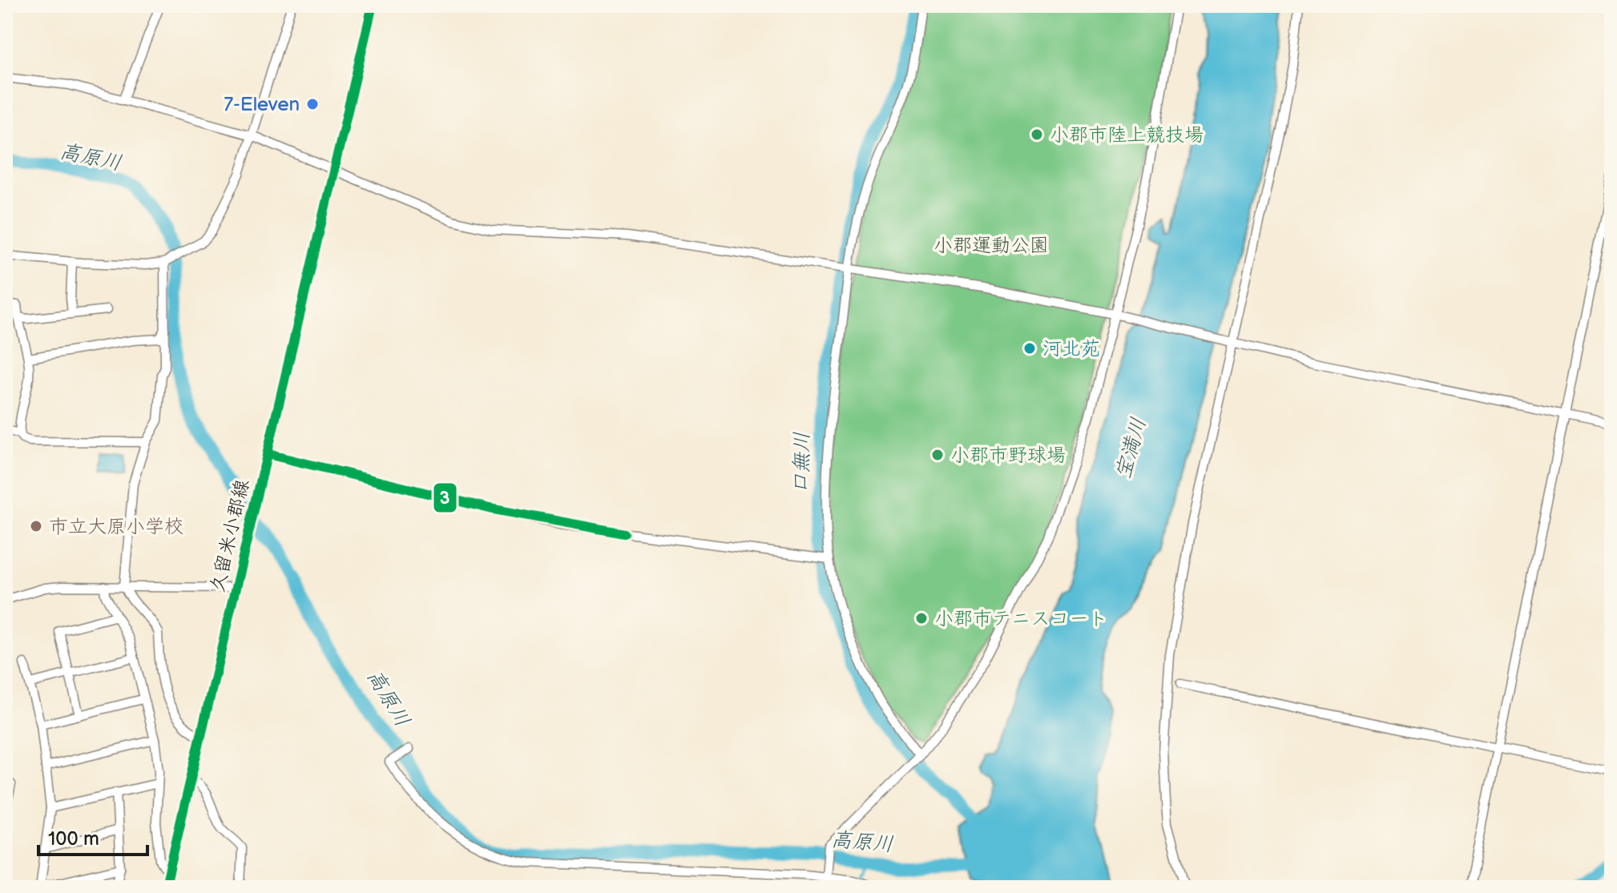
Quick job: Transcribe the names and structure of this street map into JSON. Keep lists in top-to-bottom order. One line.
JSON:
{"streets":{"main road":["久留米小郡線"]},"water":["高原川","宝満川","口無川"],"parks":["小郡運動公園"],"places":["7-Eleven","小郡市陸上競技場","河北苑","小郡市野球場","市立大原小学校","小郡市テニスコート"],"lines":["transit line 3"],"scale_bar":"100 m"}
